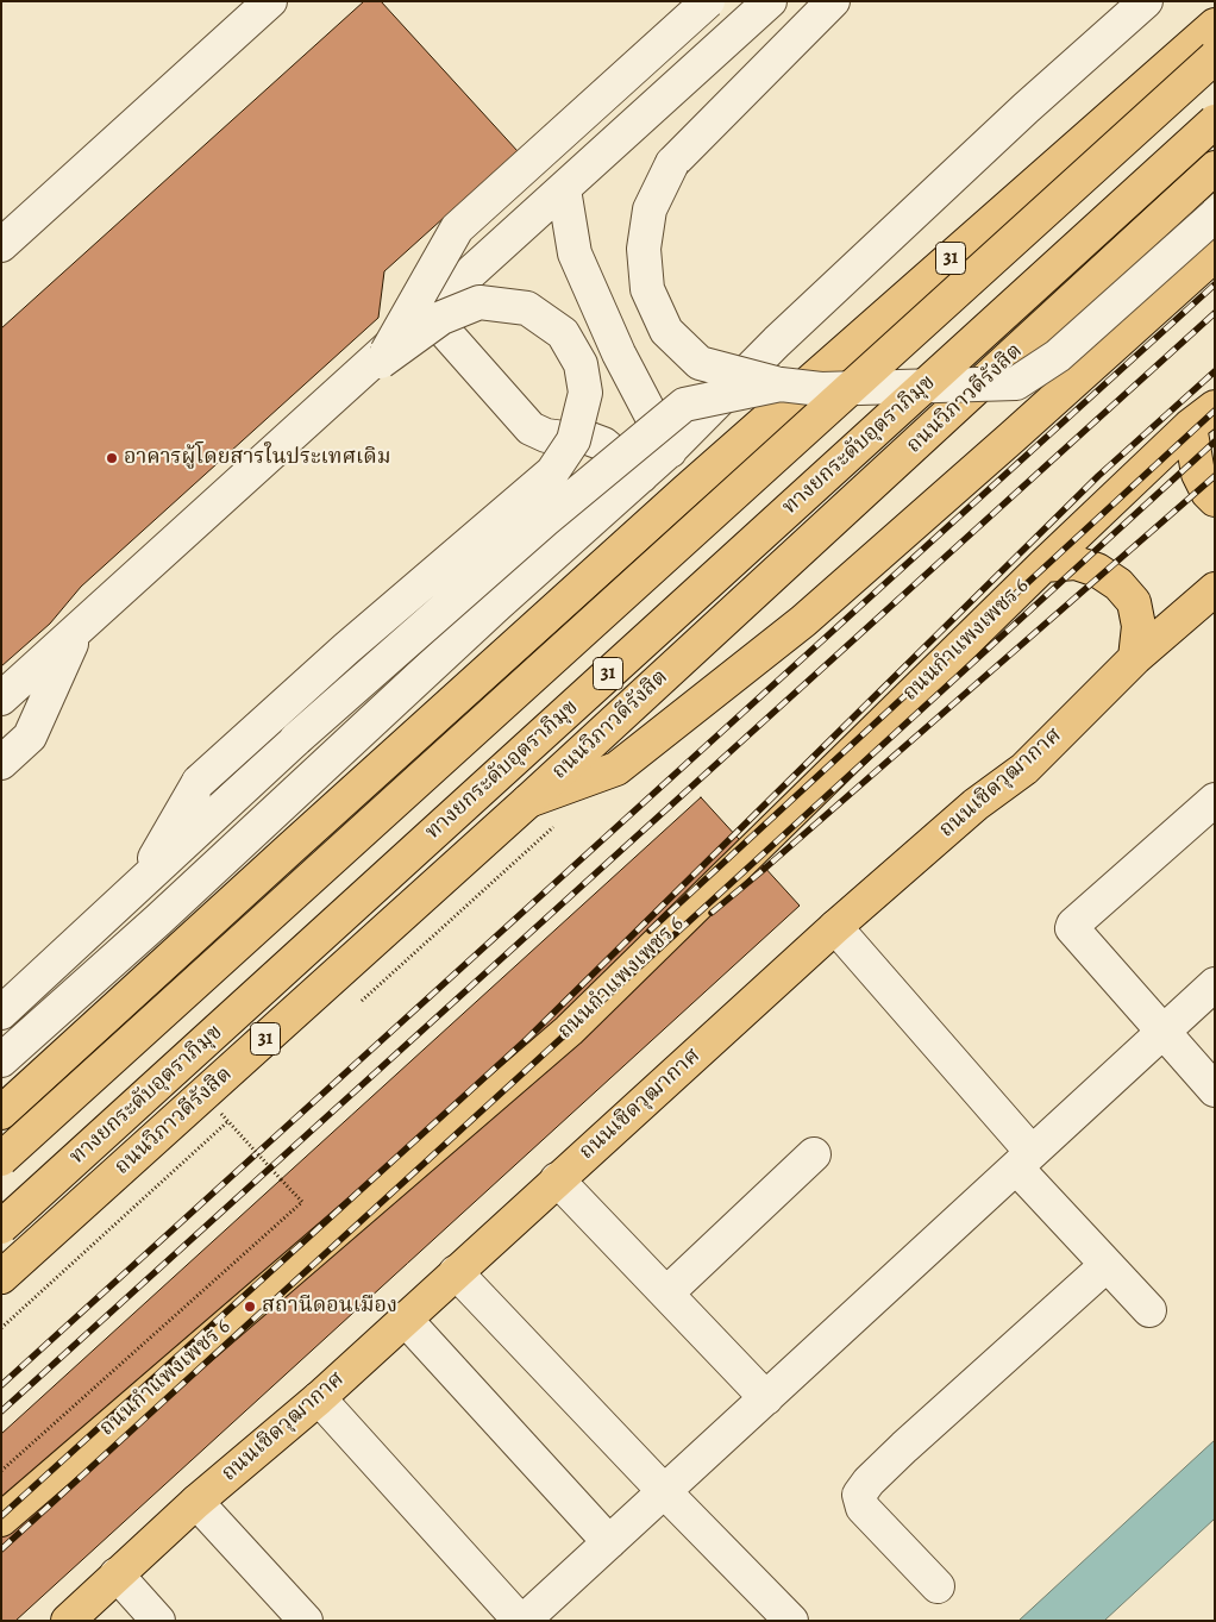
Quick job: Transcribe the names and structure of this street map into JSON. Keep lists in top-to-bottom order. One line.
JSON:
{"streets":{"main road":["31","ถนนวิภาวดีรังสิต","ทางยกระดับอุตราภิมุข","ถนนกำแพงเพชร 6","ถนนเชิดวุฒากาศ"]},"places":["อาคารผู้โดยสารในประเทศเดิม","สถานีดอนเมือง"]}
